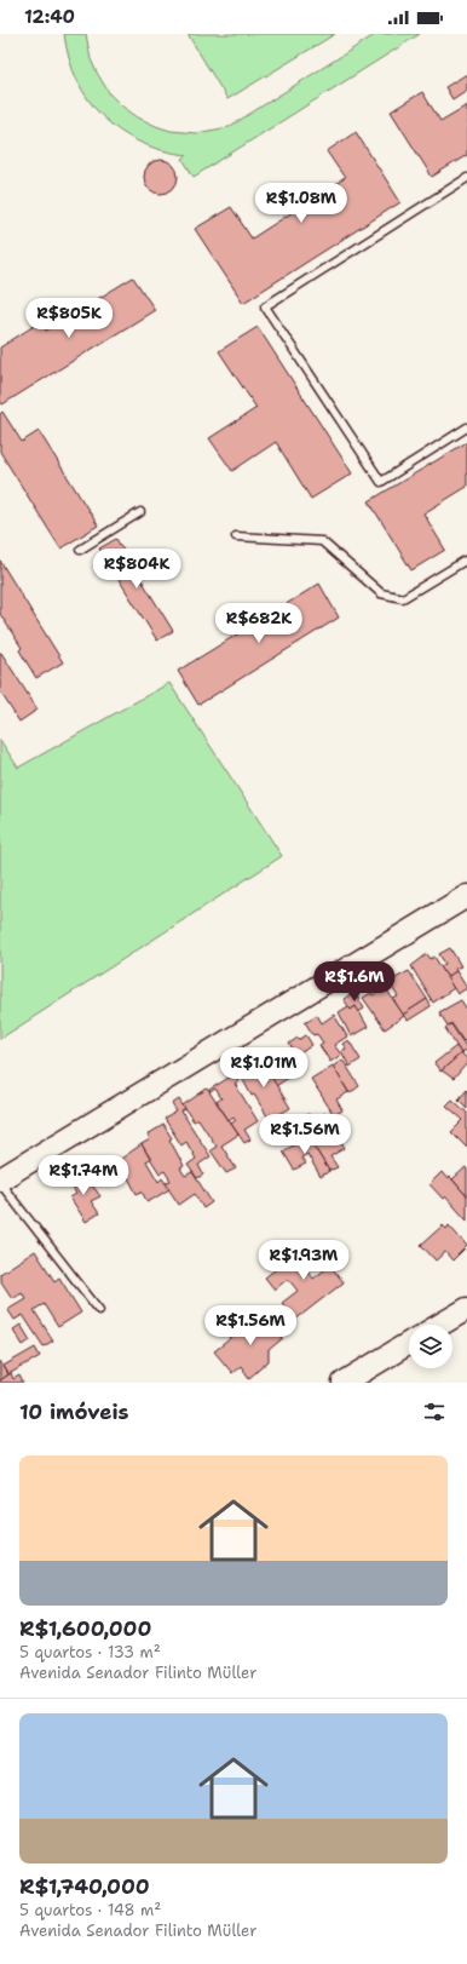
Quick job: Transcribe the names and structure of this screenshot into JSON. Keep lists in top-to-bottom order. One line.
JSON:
{"page":{"status":"12:40","price":["R$1.08M","R$805K","R$804K","R$682K","R$1.6M","R$1.01M","R$1.56M","R$1.74M","R$1.93M","R$1.56M"],"heading":"10 imóveis","list":[{"name":"R$1,600,000","note":"5 quartos · 133 m² · Avenida Senador Filinto Müller"},{"name":"R$1,740,000","note":"5 quartos · 148 m² · Avenida Senador Filinto Müller"}]}}
